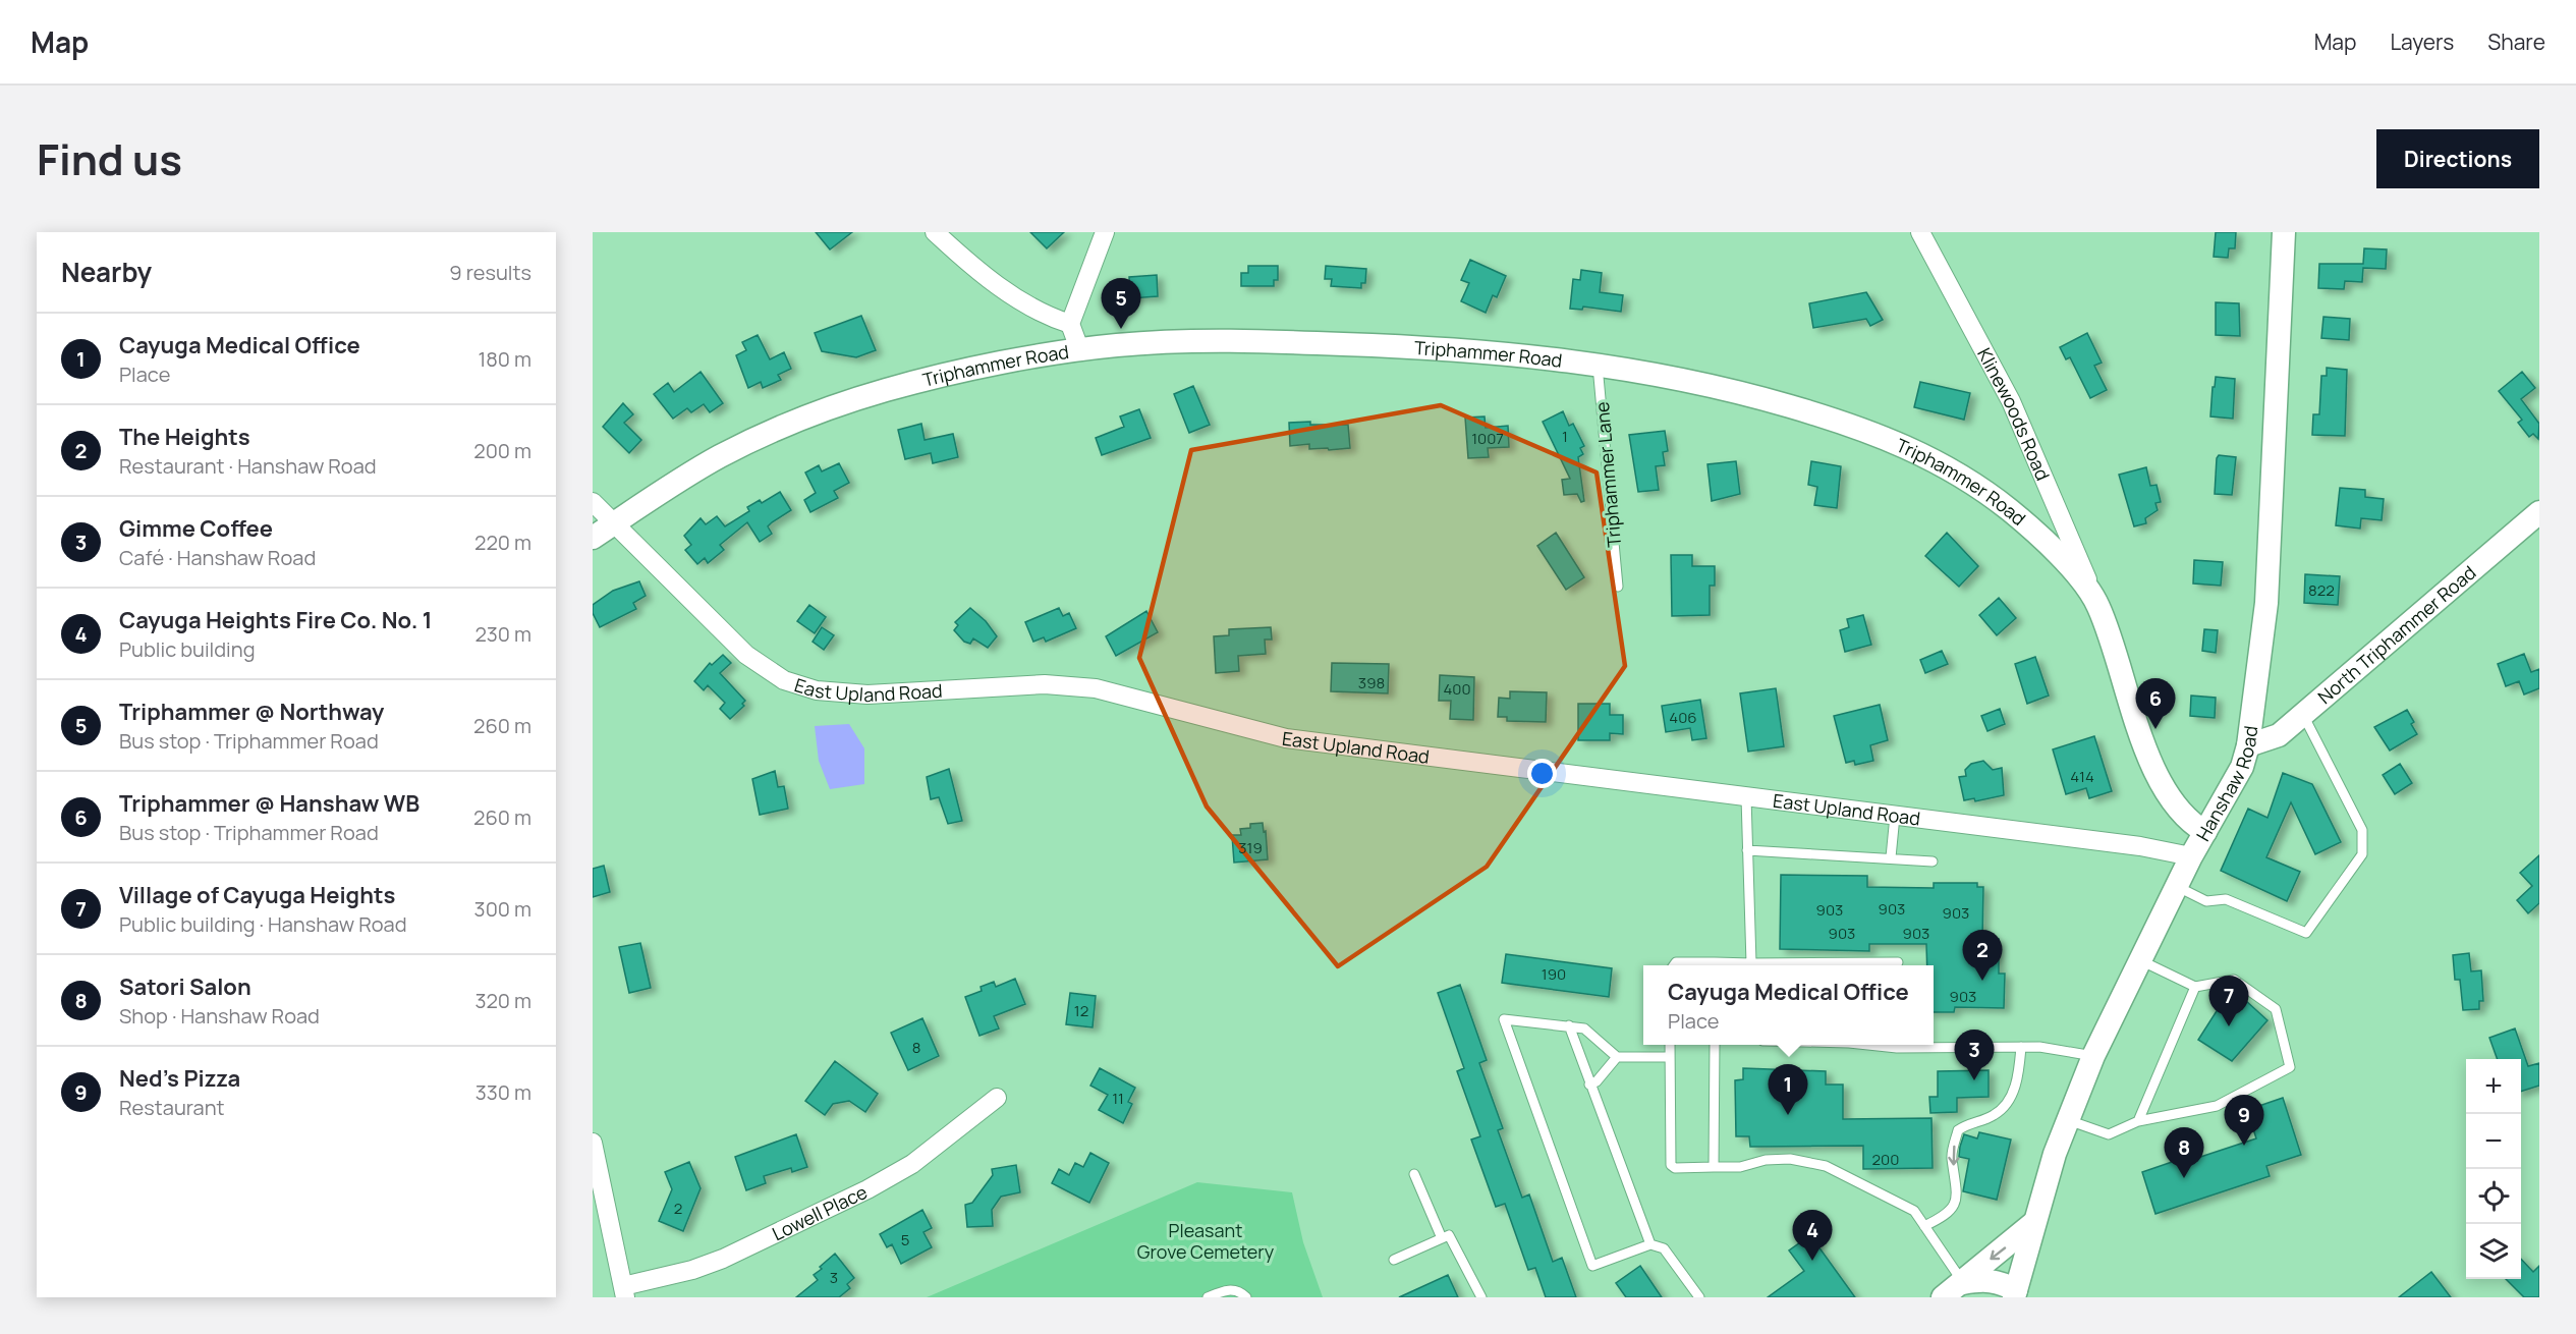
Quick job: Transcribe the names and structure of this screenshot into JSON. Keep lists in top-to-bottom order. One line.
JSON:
{"streets":{"street":["Triphammer Road","Klinewoods Road","North Triphammer Road","East Upland Road","Hanshaw Road","Lowell Place"],"lane":["Triphammer Lane"]},"crossings":[["Triphammer Road","Klinewoods Road"],["Triphammer Road","Triphammer Lane"],["Triphammer Road","East Upland Road"],["Triphammer Road","Hanshaw Road"],["North Triphammer Road","Hanshaw Road"],["East Upland Road","Hanshaw Road"]],"parks":["Pleasant Grove Cemetery"],"house_numbers":["1","1007","822","398","400","406","414","319","903","903","903","903","903","190","903","12","8","11","200","2","5","3"],"page":{"header":"Map","nav":["Map","Layers","Share"],"title":"Find us","buttons":"Directions","heading":["Nearby","9 results"],"pins":["5","6","2","7","3","1","9","8","4"],"list":[{"mark":"1","name":"Cayuga Medical Office","note":"Place","value":"180 m"},{"mark":"2","name":"The Heights","note":"Restaurant · Hanshaw Road","value":"200 m"},{"mark":"3","name":"Gimme Coffee","note":"Café · Hanshaw Road","value":"220 m"},{"mark":"4","name":"Cayuga Heights Fire Co. No. 1","note":"Public building","value":"230 m"},{"mark":"5","name":"Triphammer @ Northway","note":"Bus stop · Triphammer Road","value":"260 m"},{"mark":"6","name":"Triphammer @ Hanshaw WB","note":"Bus stop · Triphammer Road","value":"260 m"},{"mark":"7","name":"Village of Cayuga Heights","note":"Public building · Hanshaw Road","value":"300 m"},{"mark":"8","name":"Satori Salon","note":"Shop · Hanshaw Road","value":"320 m"},{"mark":"9","name":"Ned's Pizza","note":"Restaurant","value":"330 m"}],"popup":["Cayuga Medical Office","Place"],"map_buttons":["+","−"]}}
